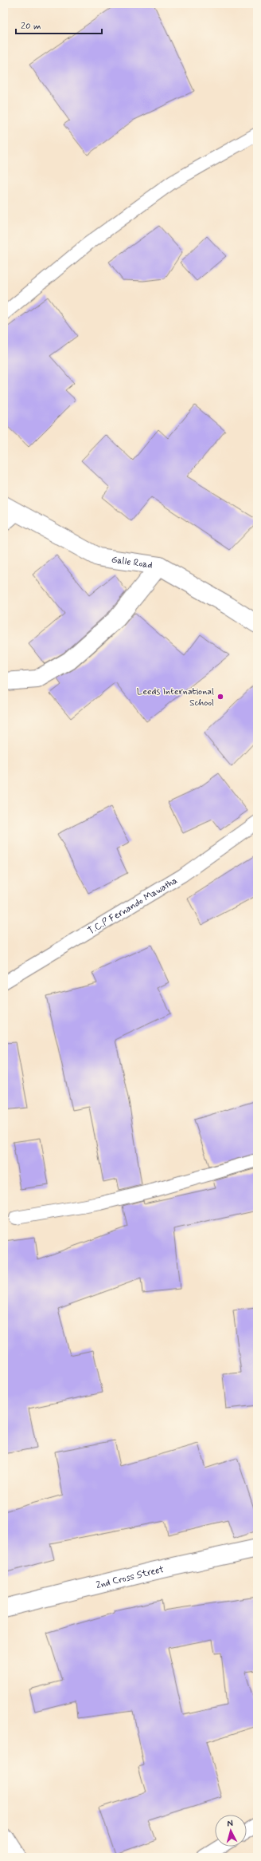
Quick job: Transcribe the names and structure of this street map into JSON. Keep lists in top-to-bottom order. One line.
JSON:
{"streets":{"main road":["Galle Road","2nd Cross Street"],"lane":["T.C.P Fernando Mawatha"]},"places":["Leeds International School"],"scale_bar":"20 m","north":"top"}
